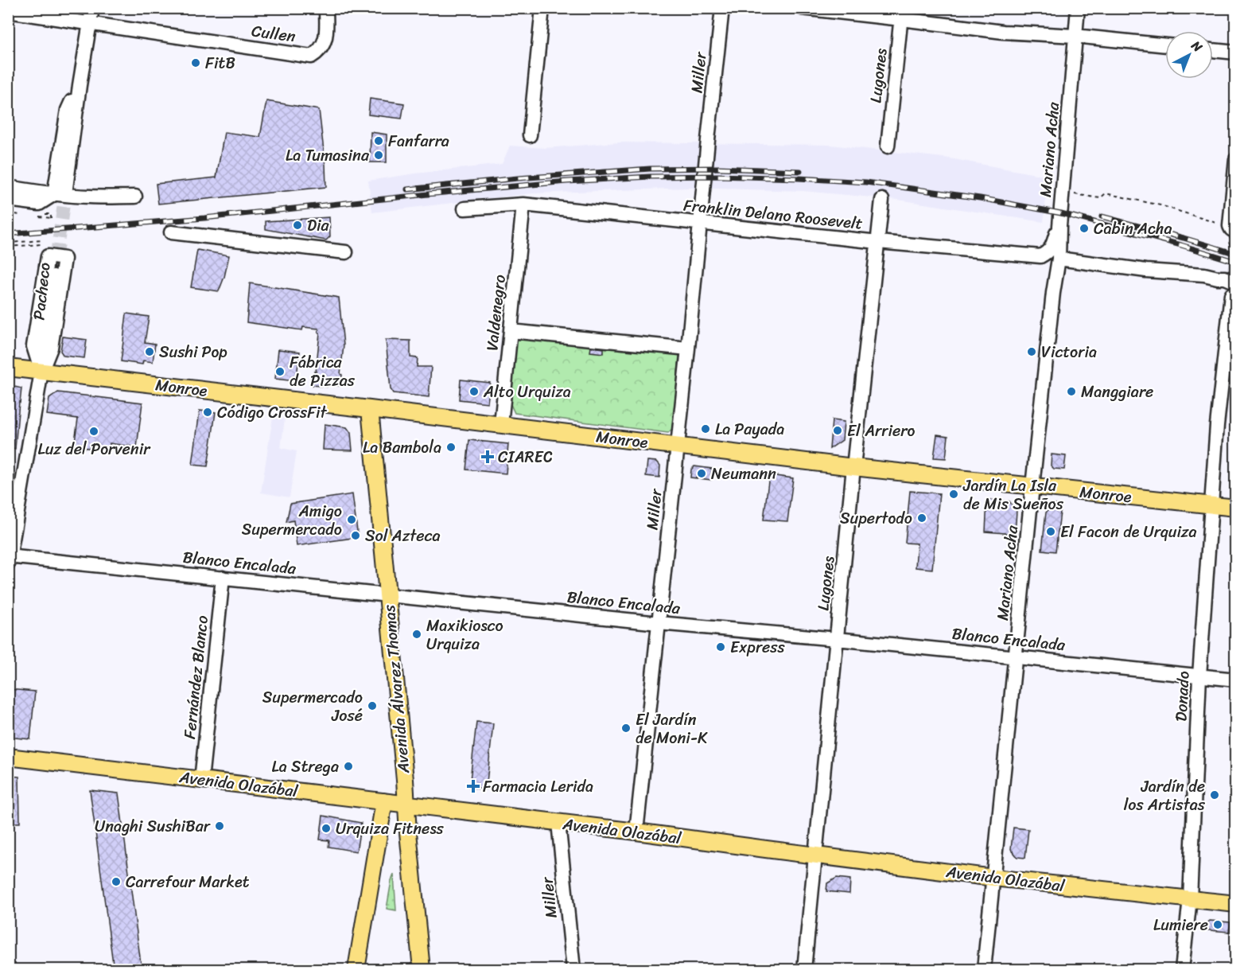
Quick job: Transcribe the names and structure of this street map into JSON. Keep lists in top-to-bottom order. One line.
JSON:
{"streets":{"main road":["Monroe","Avenida Álvarez Thomas","Avenida Olazábal"],"street":["Cullen","Miller","Lugones","Mariano Acha","Franklin Delano Roosevelt","Pacheco","Valdenegro","Blanco Encalada","Fernández Blanco","Donado"]},"crossings":[["Miller","Franklin Delano Roosevelt"],["Miller","Monroe"],["Miller","Blanco Encalada"],["Miller","Avenida Olazábal"],["Lugones","Franklin Delano Roosevelt"],["Lugones","Monroe"],["Lugones","Blanco Encalada"],["Lugones","Avenida Olazábal"],["Mariano Acha","Franklin Delano Roosevelt"],["Mariano Acha","Monroe"],["Mariano Acha","Blanco Encalada"],["Mariano Acha","Avenida Olazábal"],["Franklin Delano Roosevelt","Valdenegro"],["Pacheco","Monroe"],["Pacheco","Blanco Encalada"],["Valdenegro","Monroe"],["Monroe","Avenida Álvarez Thomas"],["Monroe","Donado"],["Blanco Encalada","Fernández Blanco"],["Blanco Encalada","Avenida Álvarez Thomas"],["Blanco Encalada","Donado"],["Fernández Blanco","Avenida Olazábal"],["Avenida Álvarez Thomas","Avenida Olazábal"],["Donado","Avenida Olazábal"]],"places":{"other":["FitB","Fanfarra","La Tumasina","Dia","Cabin Acha","Sushi Pop","Victoria","Fábrica de Pizzas","Alto Urquiza","Manggiare","Código CrossFit","La Payada","El Arriero","Luz del Porvenir","La Bambola","Neumann","Jardín La Isla de Mis Sueños","Supertodo","Amigo Supermercado","El Facon de Urquiza","Sol Azteca","Maxikiosco Urquiza","Express","Supermercado José","El Jardín de Moni-K","La Strega","Jardín de los Artistas","Unaghi SushiBar","Urquiza Fitness","Carrefour Market","Lumiere"],"health":["CIAREC","Farmacia Lerida"]},"north":"top right"}
